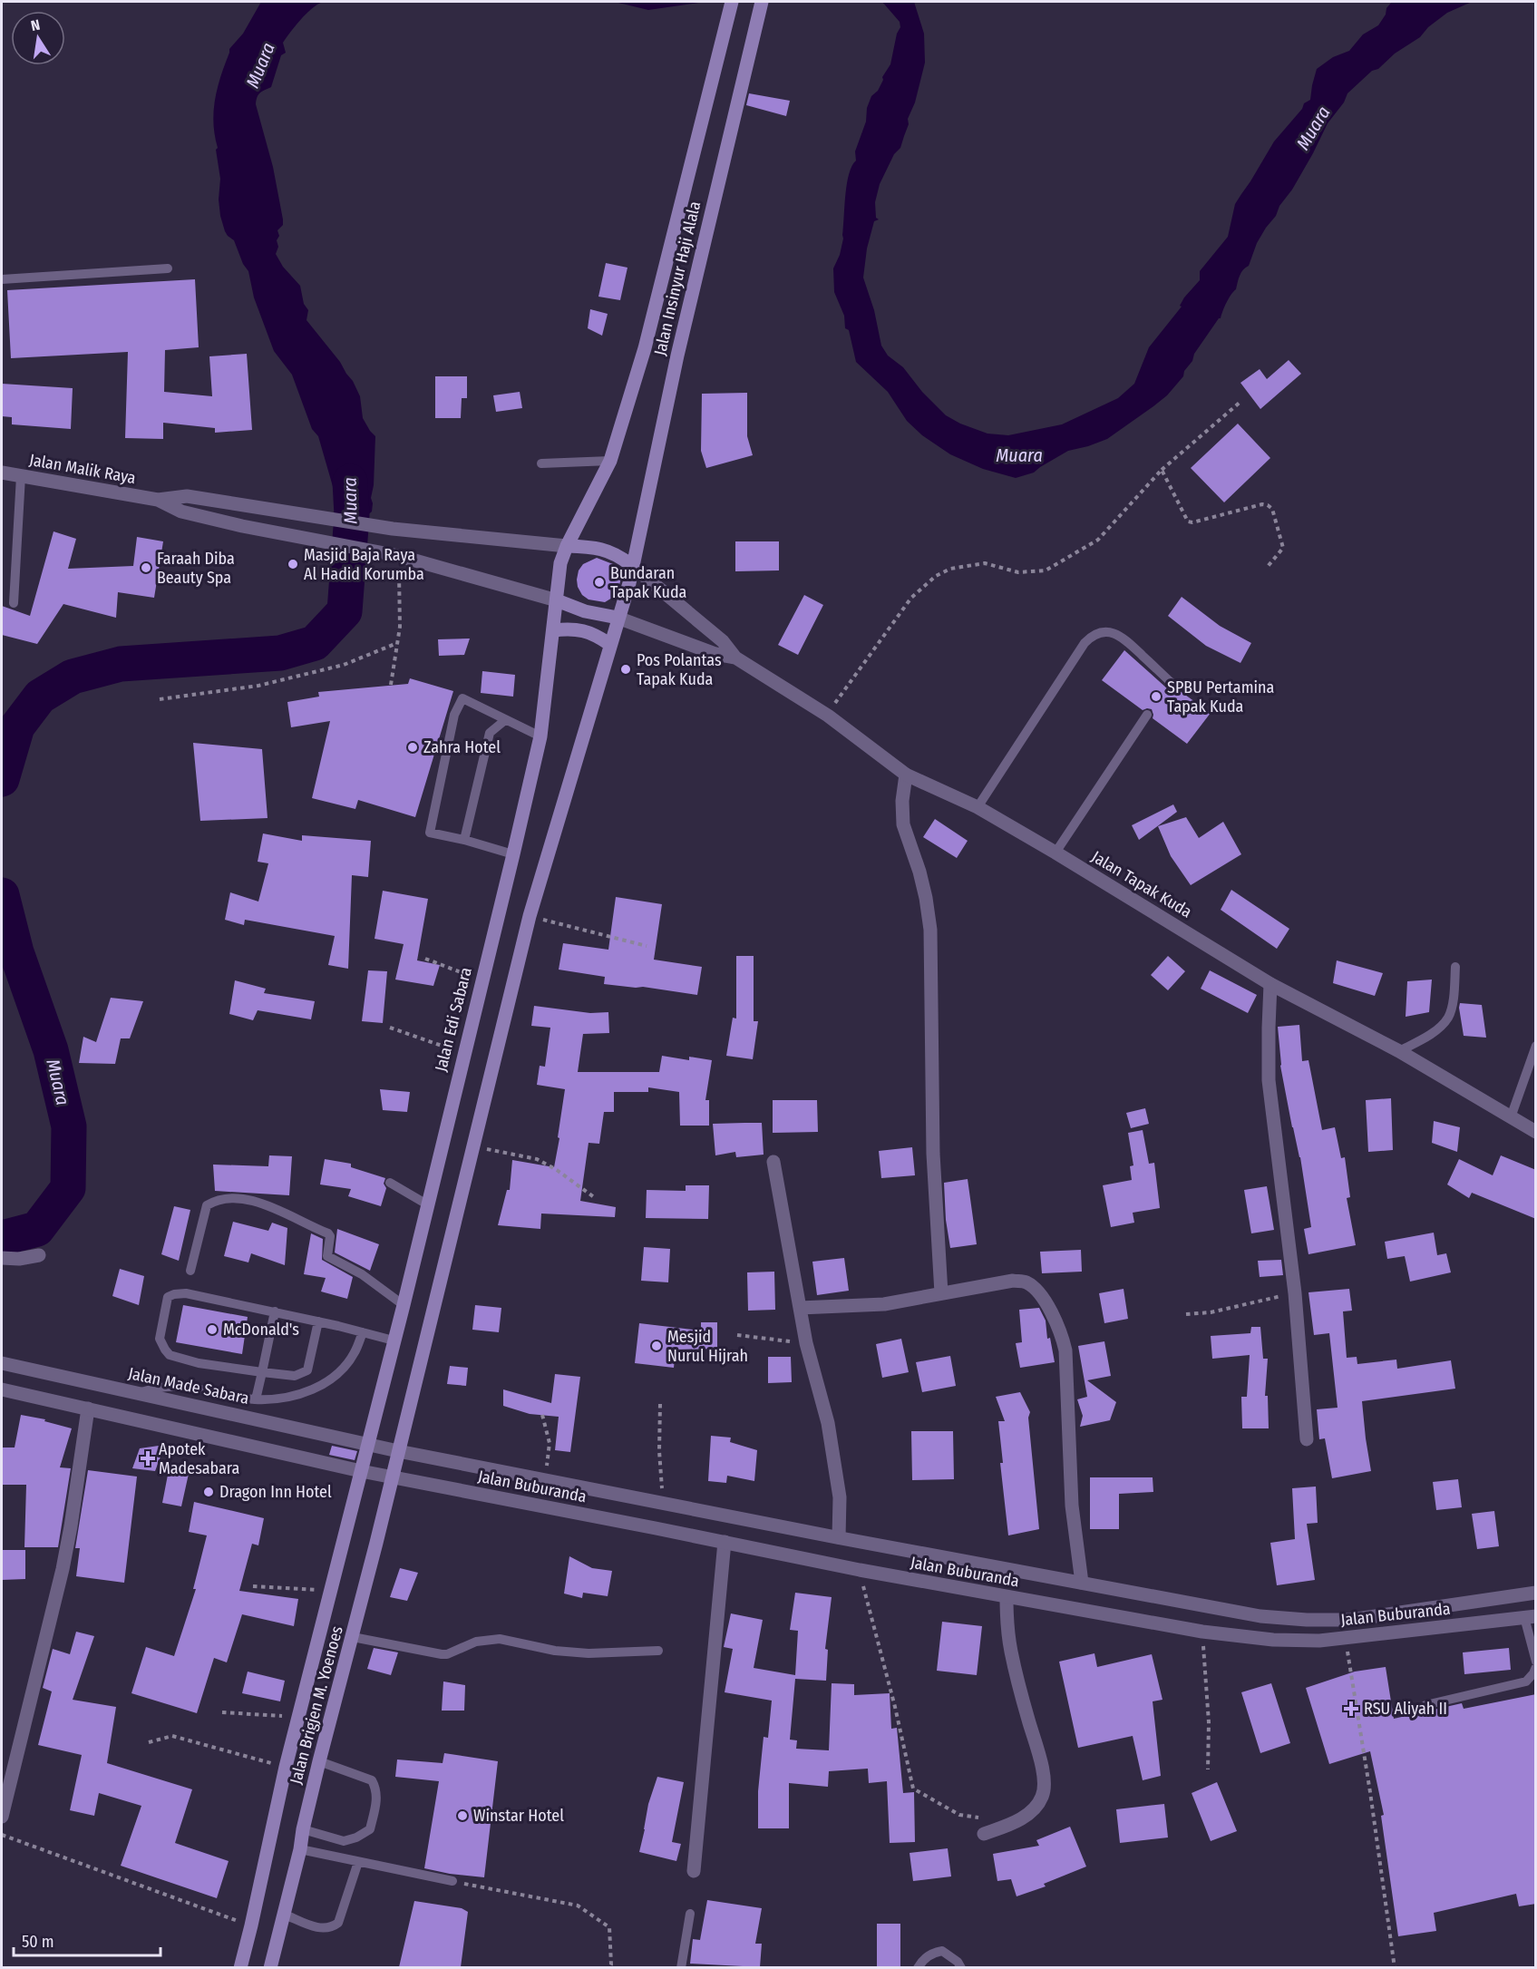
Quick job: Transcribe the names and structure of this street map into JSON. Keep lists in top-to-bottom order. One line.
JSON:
{"streets":{"main road":["Jalan Insinyur Haji Alala","Jalan Edi Sabara","Jalan Brigjen M. Yoenoes"],"street":["Jalan Malik Raya","Jalan Tapak Kuda","Jalan Made Sabara","Jalan Buburanda"]},"crossings":[["Jalan Insinyur Haji Alala","Jalan Tapak Kuda"],["Jalan Insinyur Haji Alala","Jalan Edi Sabara"],["Jalan Tapak Kuda","Jalan Edi Sabara"],["Jalan Edi Sabara","Jalan Made Sabara"],["Jalan Edi Sabara","Jalan Buburanda"],["Jalan Edi Sabara","Jalan Brigjen M. Yoenoes"],["Jalan Made Sabara","Jalan Buburanda"],["Jalan Made Sabara","Jalan Brigjen M. Yoenoes"],["Jalan Buburanda","Jalan Brigjen M. Yoenoes"]],"water":["Muara"],"places":{"other":["Masjid Baja Raya Al Hadid Korumba","Faraah Diba Beauty Spa","Bundaran Tapak Kuda","Pos Polantas Tapak Kuda","SPBU Pertamina Tapak Kuda","Zahra Hotel","McDonald's","Mesjid Nurul Hijrah","Dragon Inn Hotel","Winstar Hotel"],"health":["Apotek Madesabara","RSU Aliyah II"]},"scale_bar":"50 m","north":"top"}
